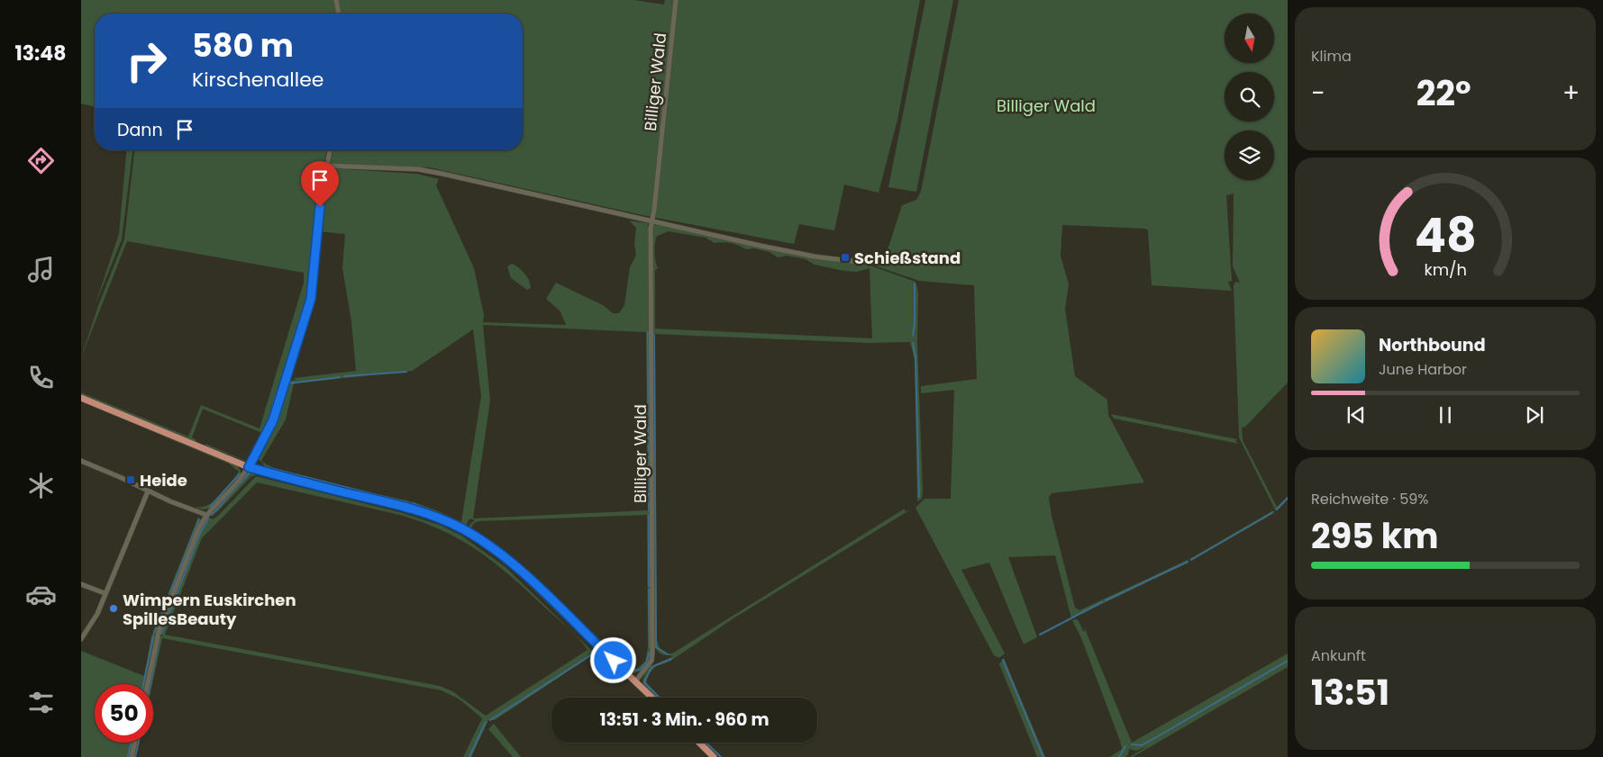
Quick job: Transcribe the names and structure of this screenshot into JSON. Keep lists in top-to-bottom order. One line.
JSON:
{"streets":{"street":["Billiger Wald"]},"parks":["Billiger Wald"],"places":{"transit":["Schießstand","Heide"],"other":["Wimpern Euskirchen SpillesBeauty"]},"north":"bottom","page":{"tabs":"13:48","tile":["Klima",["Reichweite · 59%","295 km"],["Ankunft","13:51"]],"turn":["580 m","Kirschenallee"],"heat":["−","22°","+"],"then":"Dann","song":["Northbound","June Harbor"],"limit":"50","trip":"13:51 · 3 Min. · 960 m","gauge":["48","km/h"]}}
